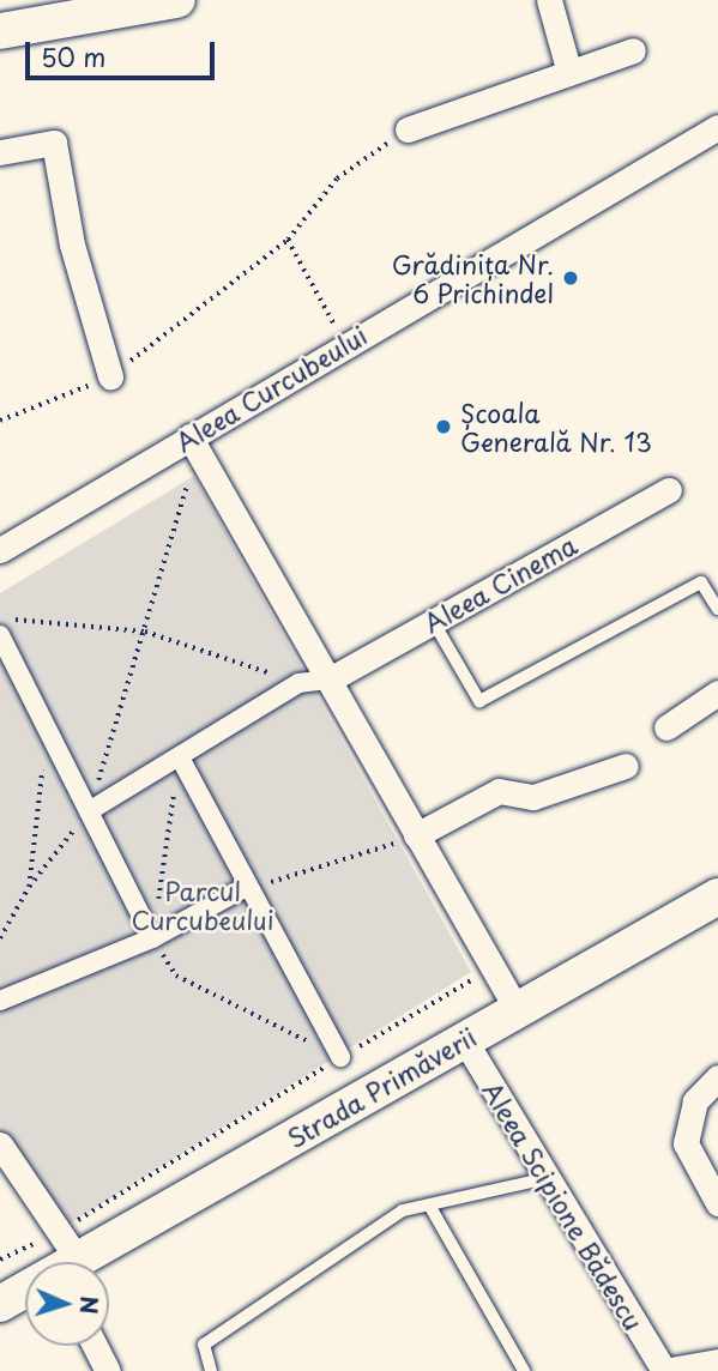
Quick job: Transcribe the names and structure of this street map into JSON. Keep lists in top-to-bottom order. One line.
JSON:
{"streets":{"main road":["Strada Primăverii"],"street":["Aleea Curcubeului","Aleea Cinema","Aleea Scipione Bădescu"]},"crossings":[["Strada Primăverii","Aleea Scipione Bădescu"]],"parks":["Parcul Curcubeului"],"places":["Grădinița Nr. 6 Prichindel","Școala Generală Nr. 13"],"scale_bar":"50 m","north":"right"}
